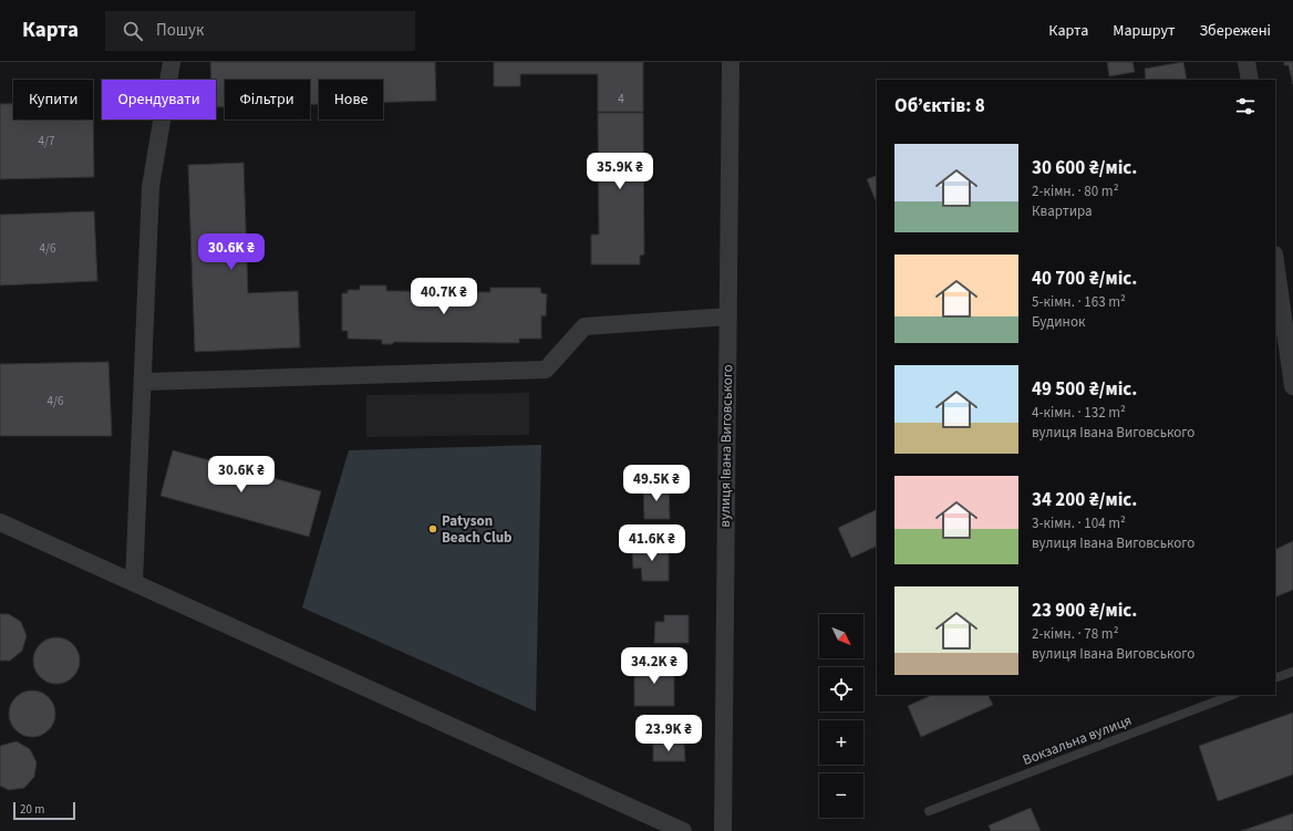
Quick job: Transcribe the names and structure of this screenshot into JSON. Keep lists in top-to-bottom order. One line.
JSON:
{"streets":{"street":["вулиця Івана Виговського"],"lane":["Вокзальна вулиця"]},"places":["Patyson Beach Club"],"house_numbers":["4","4/7","4/6","4/6"],"scale_bar":"20 m","north":"bottom right","page":{"header":"Карта","search":"Пошук","nav":["Карта","Маршрут","Збережені"],"chip":["Купити","Орендувати","Фільтри","Нове"],"heading":"Об’єктів: 8","list":[{"name":"30 600 ₴/міс.","note":"2-кімн. · 80 m² · Квартира"},{"name":"40 700 ₴/міс.","note":"5-кімн. · 163 m² · Будинок"},{"name":"49 500 ₴/міс.","note":"4-кімн. · 132 m² · вулиця Івана Виговського"},{"name":"34 200 ₴/міс.","note":"3-кімн. · 104 m² · вулиця Івана Виговського"},{"name":"23 900 ₴/міс.","note":"2-кімн. · 78 m² · вулиця Івана Виговського"}],"price":["35.9K ₴","30.6K ₴","40.7K ₴","30.6K ₴","49.5K ₴","41.6K ₴","34.2K ₴","23.9K ₴"],"map_buttons":["+","−"],"scale":"20 m"}}
